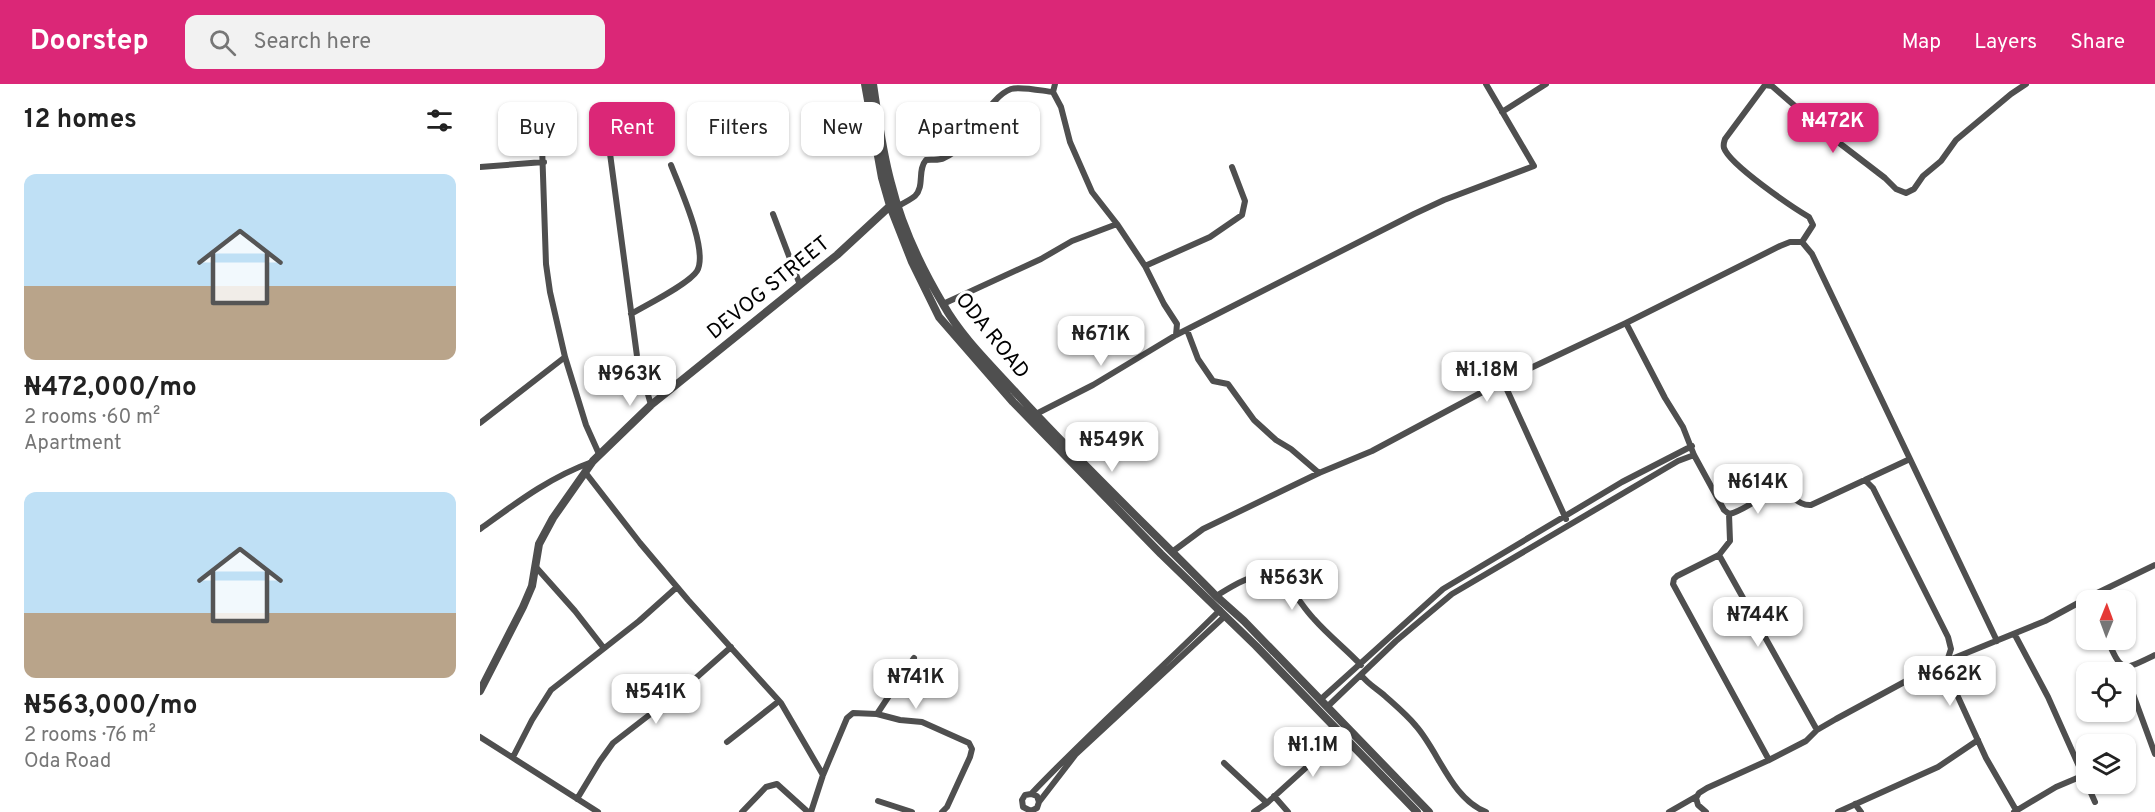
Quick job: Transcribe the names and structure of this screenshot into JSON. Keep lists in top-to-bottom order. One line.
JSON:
{"streets":{"street":["DEVOG STREET","ODA ROAD"]},"crossings":[["DEVOG STREET","ODA ROAD"]],"north":"top","page":{"header":"Doorstep","search":"Search here","nav":["Map","Layers","Share"],"heading":"12 homes","chip":["Buy","Rent","Filters","New","Apartment"],"price":["₦472K","₦671K","₦1.18M","₦963K","₦549K","₦614K","₦563K","₦744K","₦662K","₦741K","₦541K","₦1.1M"],"list":[{"name":"₦472,000/mo","note":"2 rooms · 60 m² · Apartment"},{"name":"₦563,000/mo","note":"2 rooms · 76 m² · Oda Road"}]}}
